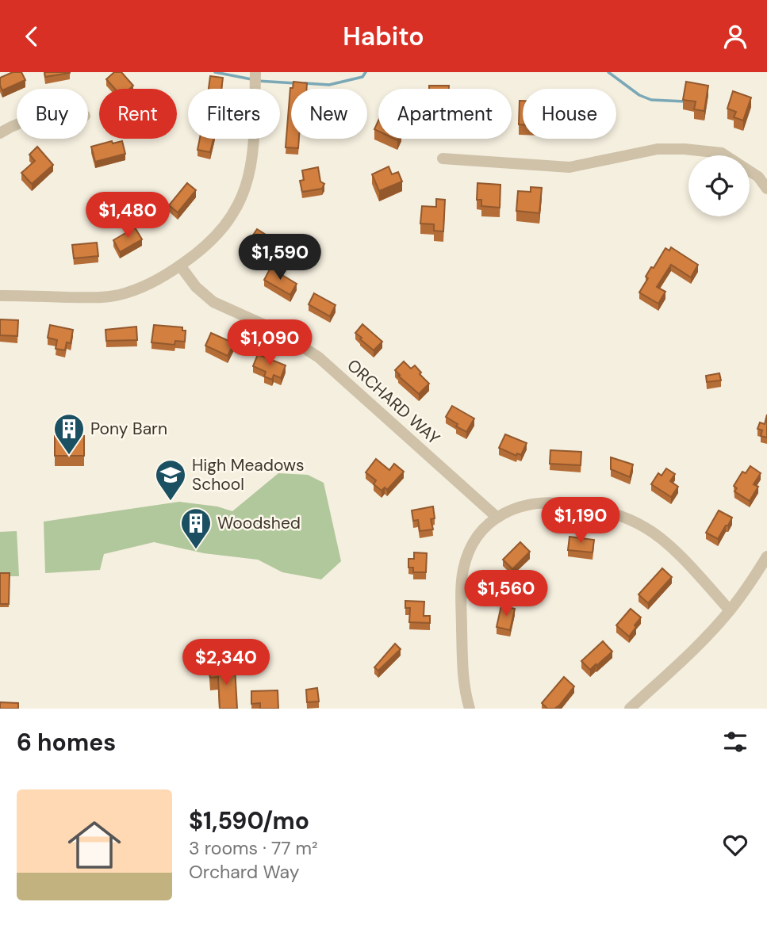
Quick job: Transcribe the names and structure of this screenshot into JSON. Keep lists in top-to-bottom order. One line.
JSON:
{"streets":{"street":["ORCHARD WAY"]},"places":{"building":["Pony Barn","Woodshed"],"school or university":["High Meadows School"]},"page":{"header":"Habito","chip":["Buy","Rent","Filters","New","Apartment","House"],"price":["$1,480","$1,590","$1,090","$1,190","$1,560","$2,340"],"heading":"6 homes","list":[{"name":"$1,590/mo","note":"3 rooms · 77 m² · Orchard Way"}]}}
